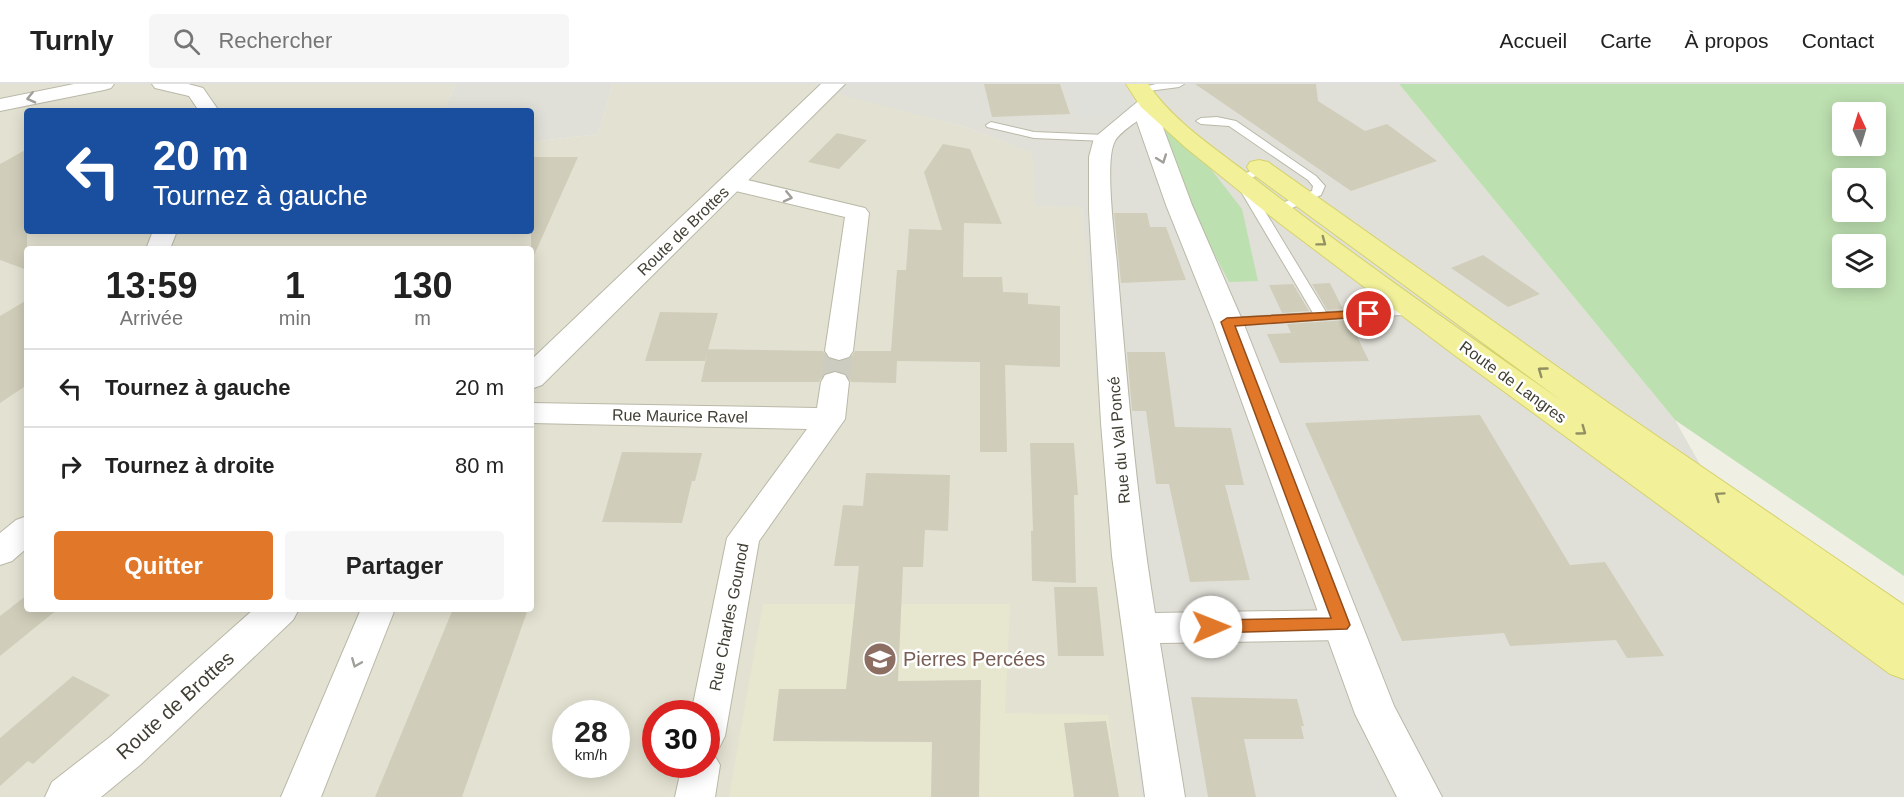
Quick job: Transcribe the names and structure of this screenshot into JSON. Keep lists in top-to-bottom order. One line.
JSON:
{"streets":{"main road":["Route de Langres"],"street":["Route de Brottes","Rue Maurice Ravel","Rue du Val Poncé","Rue Charles Gounod"]},"crossings":[["Rue Maurice Ravel","Rue Charles Gounod"]],"places":{"school or university":["Pierres Percées"]},"north":"top","page":{"header":"Turnly","search":"Rechercher","nav":["Accueil","Carte","À propos","Contact"],"turn":["20 m","Tournez à gauche"],"eta":["13:59","Arrivée","1","min","130","m"],"list":[{"name":"Tournez à gauche","value":"20 m"},{"name":"Tournez à droite","value":"80 m"}],"buttons":["Quitter","Partager"],"speed":"28 km/h","limit":"30"}}
